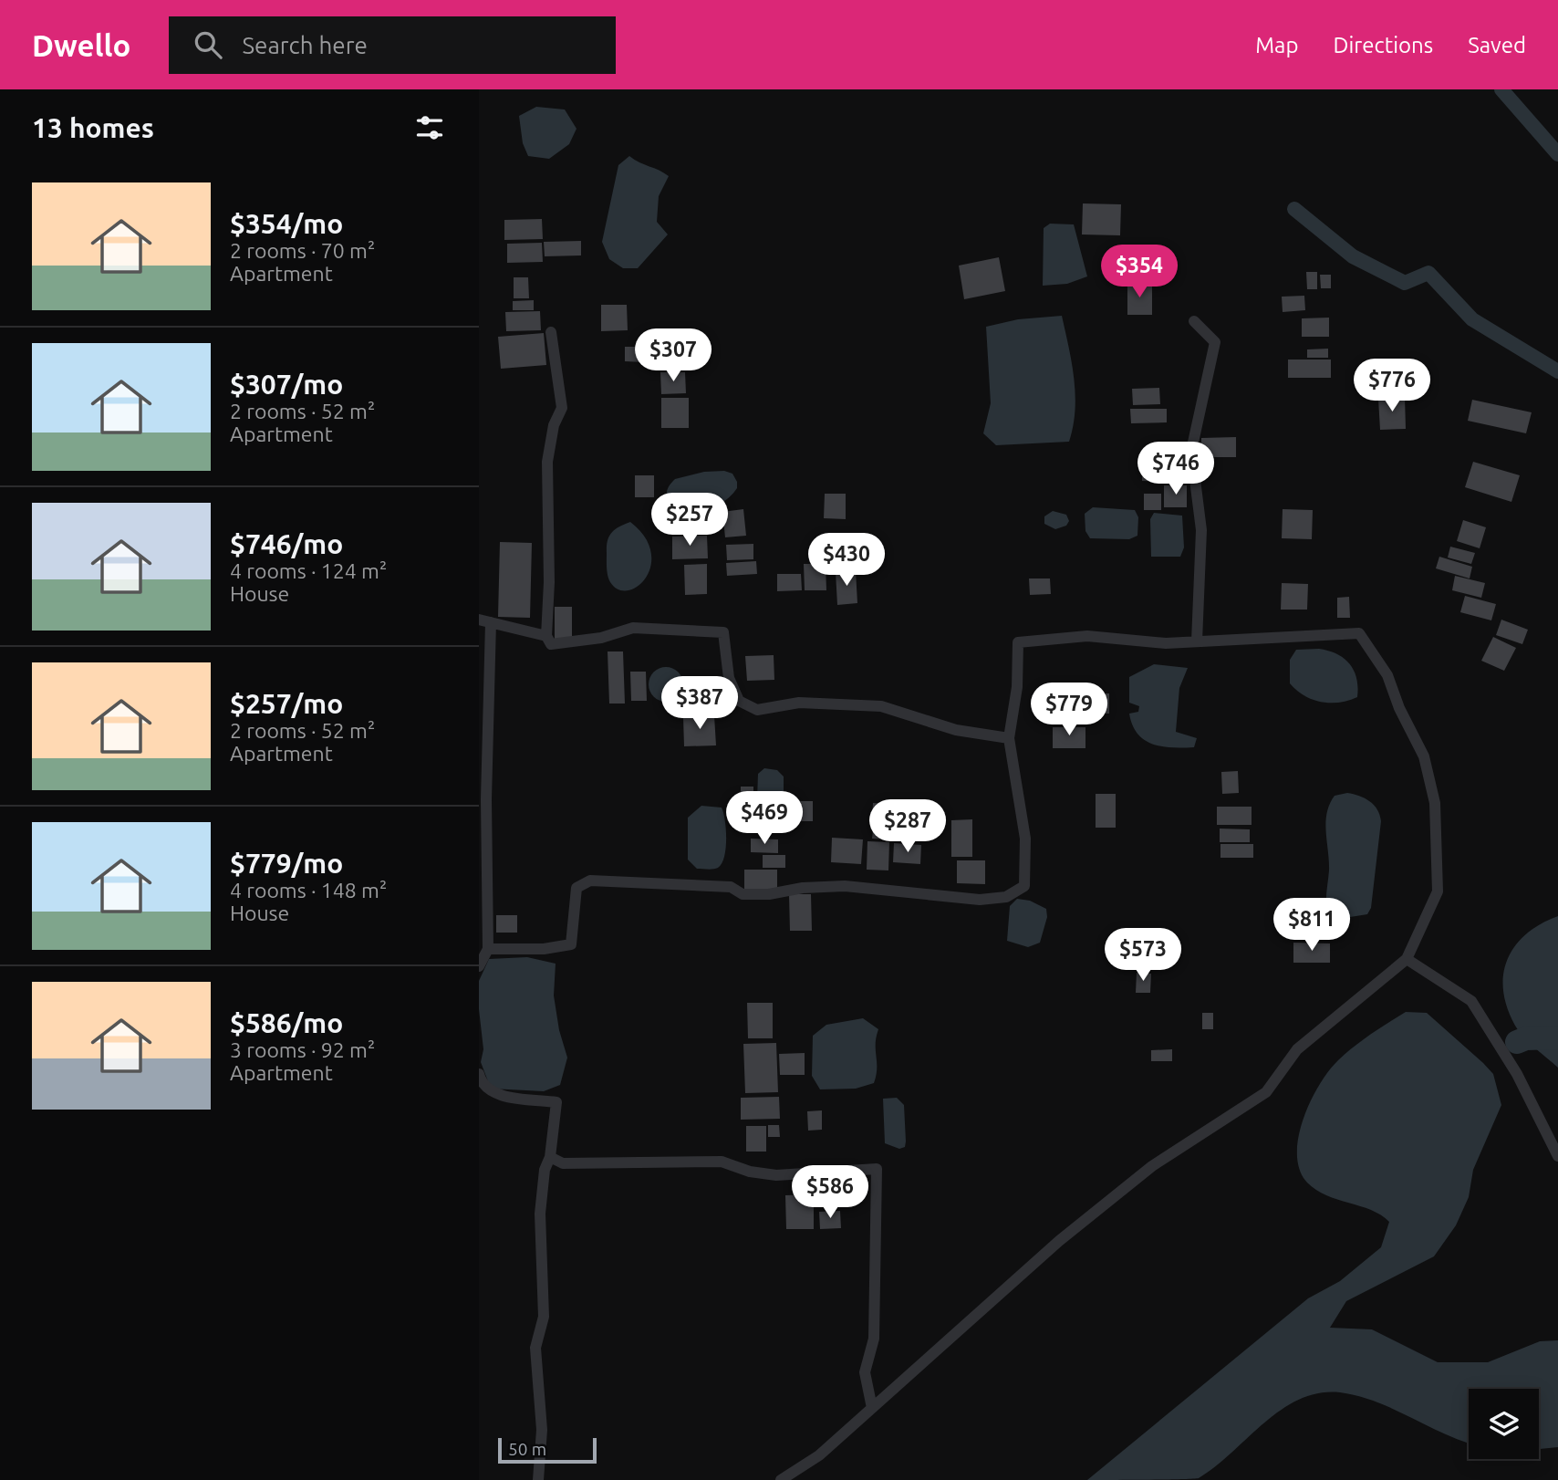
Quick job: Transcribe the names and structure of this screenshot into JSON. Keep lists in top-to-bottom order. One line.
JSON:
{"scale_bar":"50 m","page":{"header":"Dwello","search":"Search here","nav":["Map","Directions","Saved"],"heading":"13 homes","list":[{"name":"$354/mo","note":"2 rooms · 70 m² · Apartment"},{"name":"$307/mo","note":"2 rooms · 52 m² · Apartment"},{"name":"$746/mo","note":"4 rooms · 124 m² · House"},{"name":"$257/mo","note":"2 rooms · 52 m² · Apartment"},{"name":"$779/mo","note":"4 rooms · 148 m² · House"},{"name":"$586/mo","note":"3 rooms · 92 m² · Apartment"}],"price":["$354","$307","$776","$746","$257","$430","$387","$779","$469","$287","$811","$573","$586"],"scale":"50 m"}}
